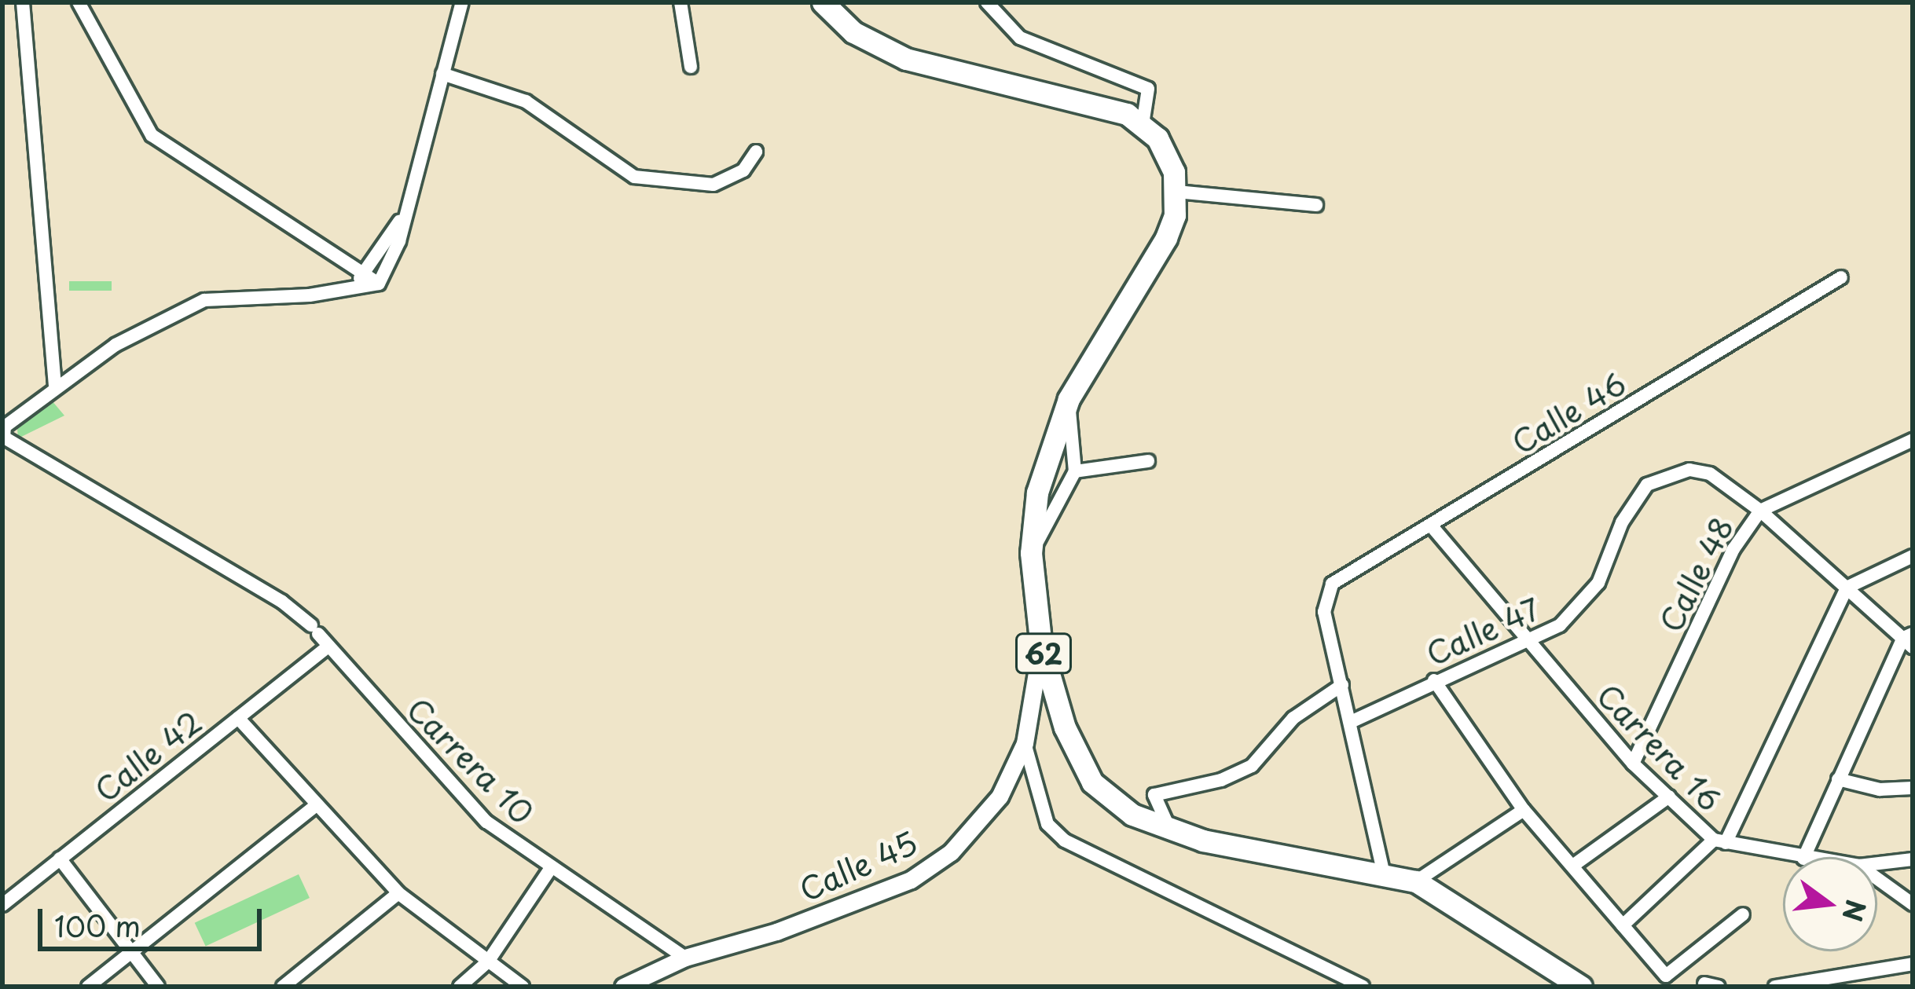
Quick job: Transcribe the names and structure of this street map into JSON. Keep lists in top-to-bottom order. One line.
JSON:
{"streets":{"main road":["62"],"street":["Calle 46","Calle 48","Calle 47","Carrera 16","Calle 42","Carrera 10","Calle 45"]},"crossings":[["Calle 46","Carrera 16"],["Calle 48","Calle 47"],["Calle 48","Carrera 16"],["Calle 47","Carrera 16"],["62","Calle 45"],["Calle 42","Carrera 10"],["Carrera 10","Calle 45"]],"scale_bar":"100 m","north":"right"}
